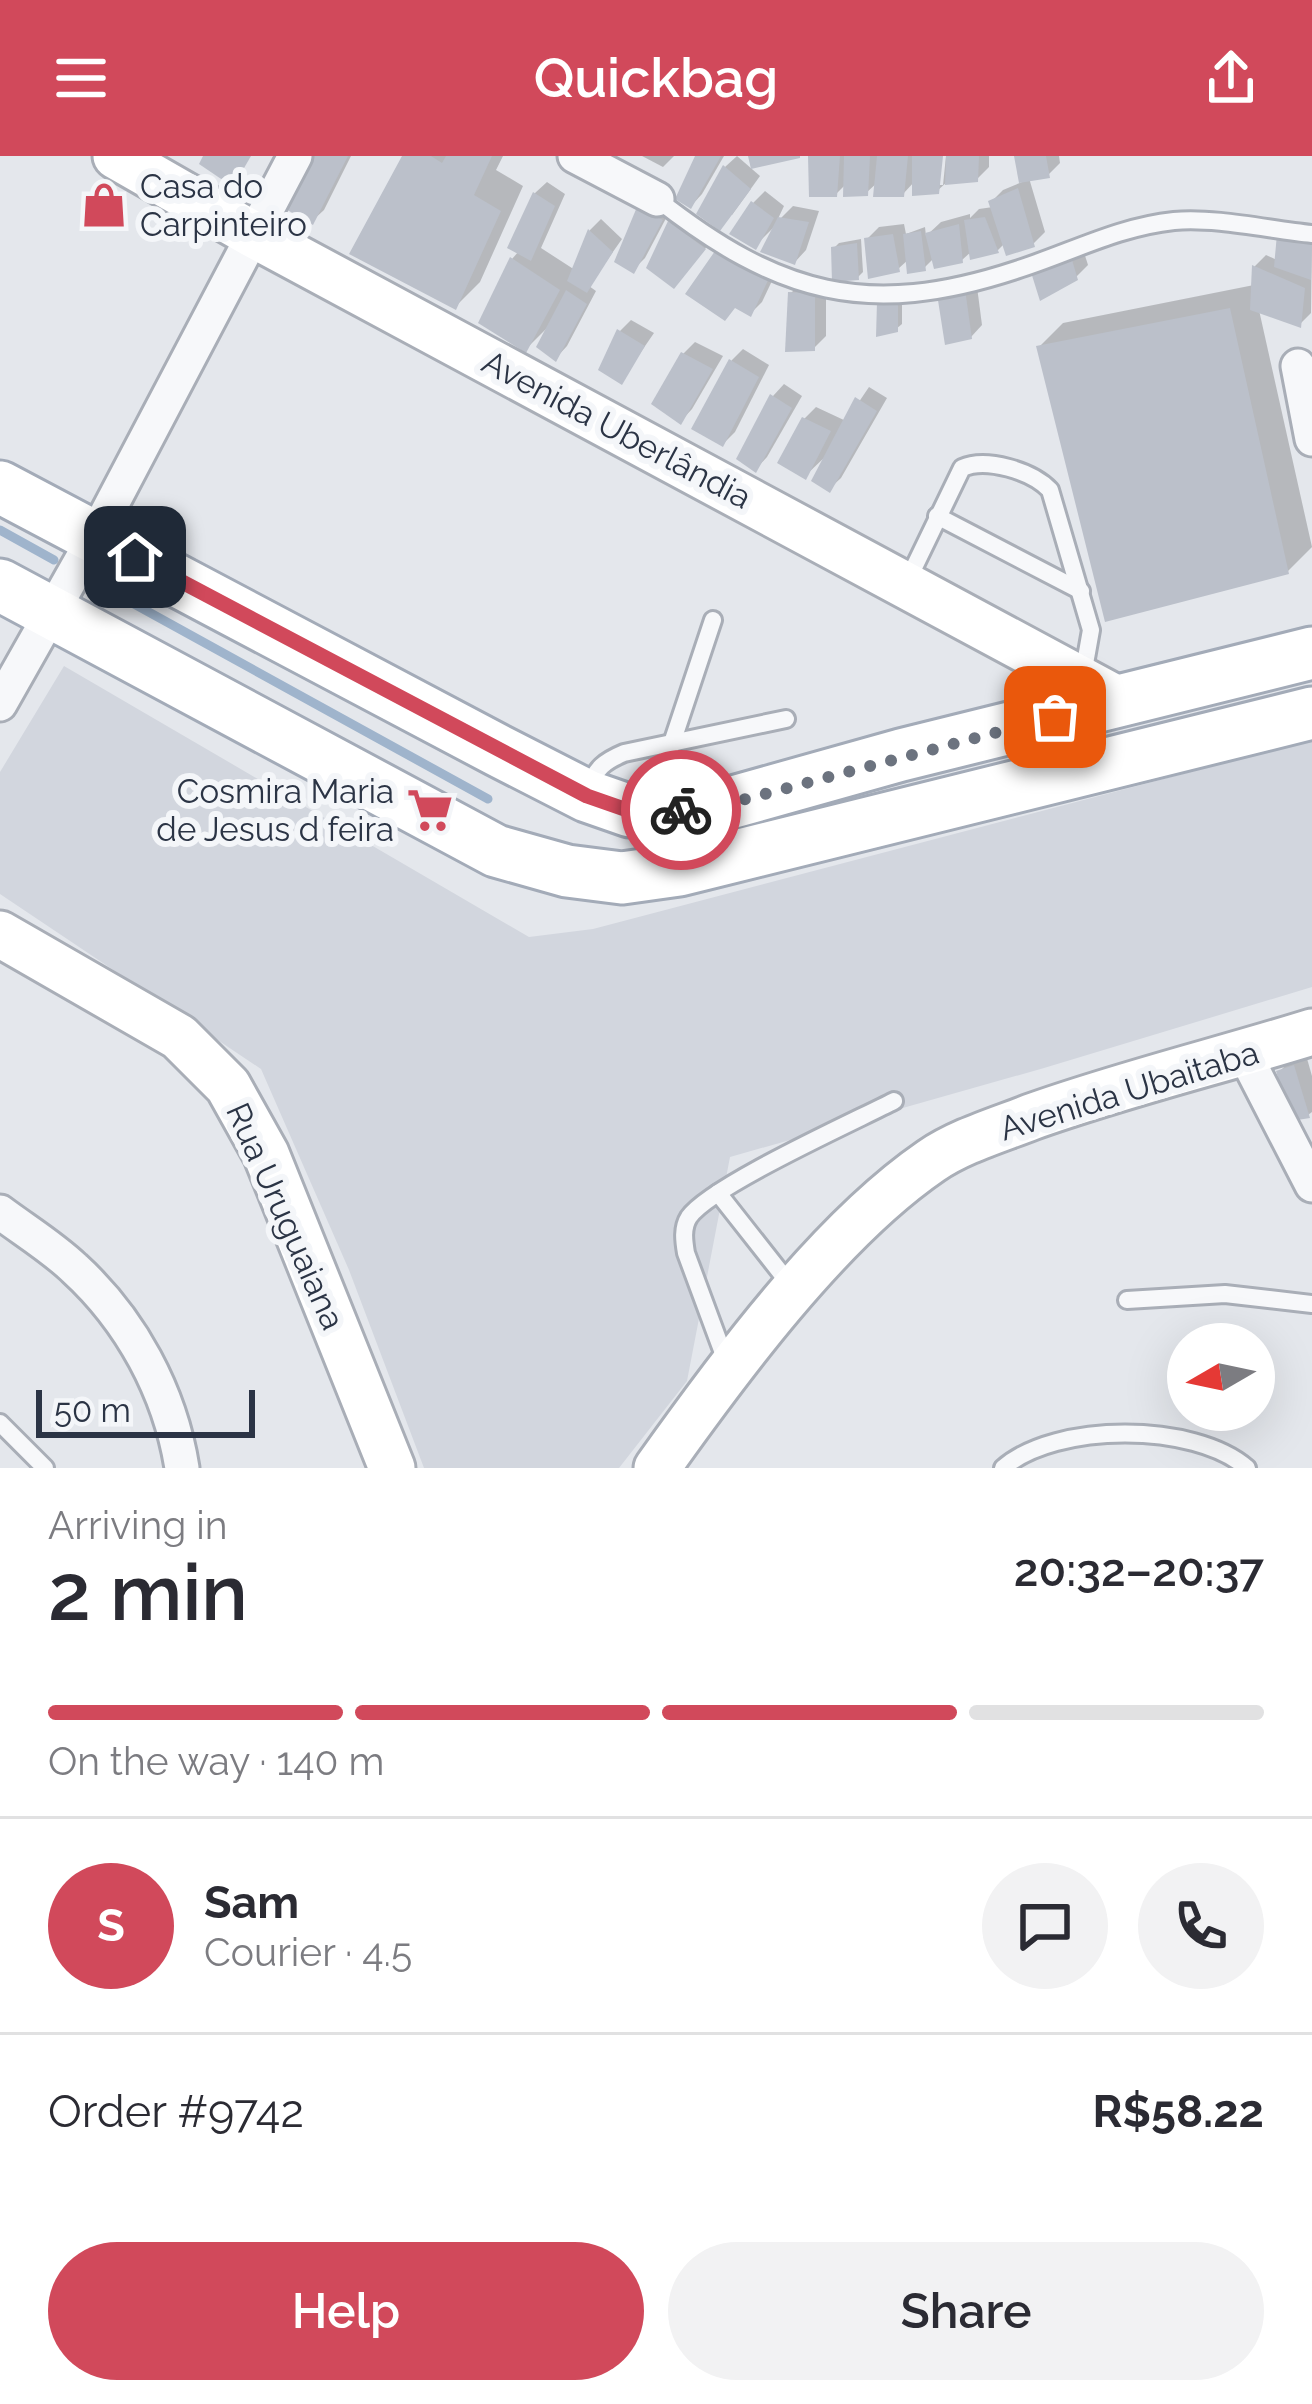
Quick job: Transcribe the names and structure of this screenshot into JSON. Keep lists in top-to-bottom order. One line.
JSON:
{"streets":{"street":["Avenida Uberlândia","Avenida Ubaitaba","Rua Uruguaiana"]},"places":{"shop":["Casa do Carpinteiro"],"supermarket":["Cosmira Maria de Jesus d feira"]},"scale_bar":"50 m","north":"left","page":{"header":"Quickbag","scale":"50 m","heading":["2 min","Arriving in","20:32–20:37"],"panel":["Sam","Courier · 4.5","Order #9742","R$58.22"],"bar":"On the way · 140 m","round":"S","buttons":["Help","Share"]}}
